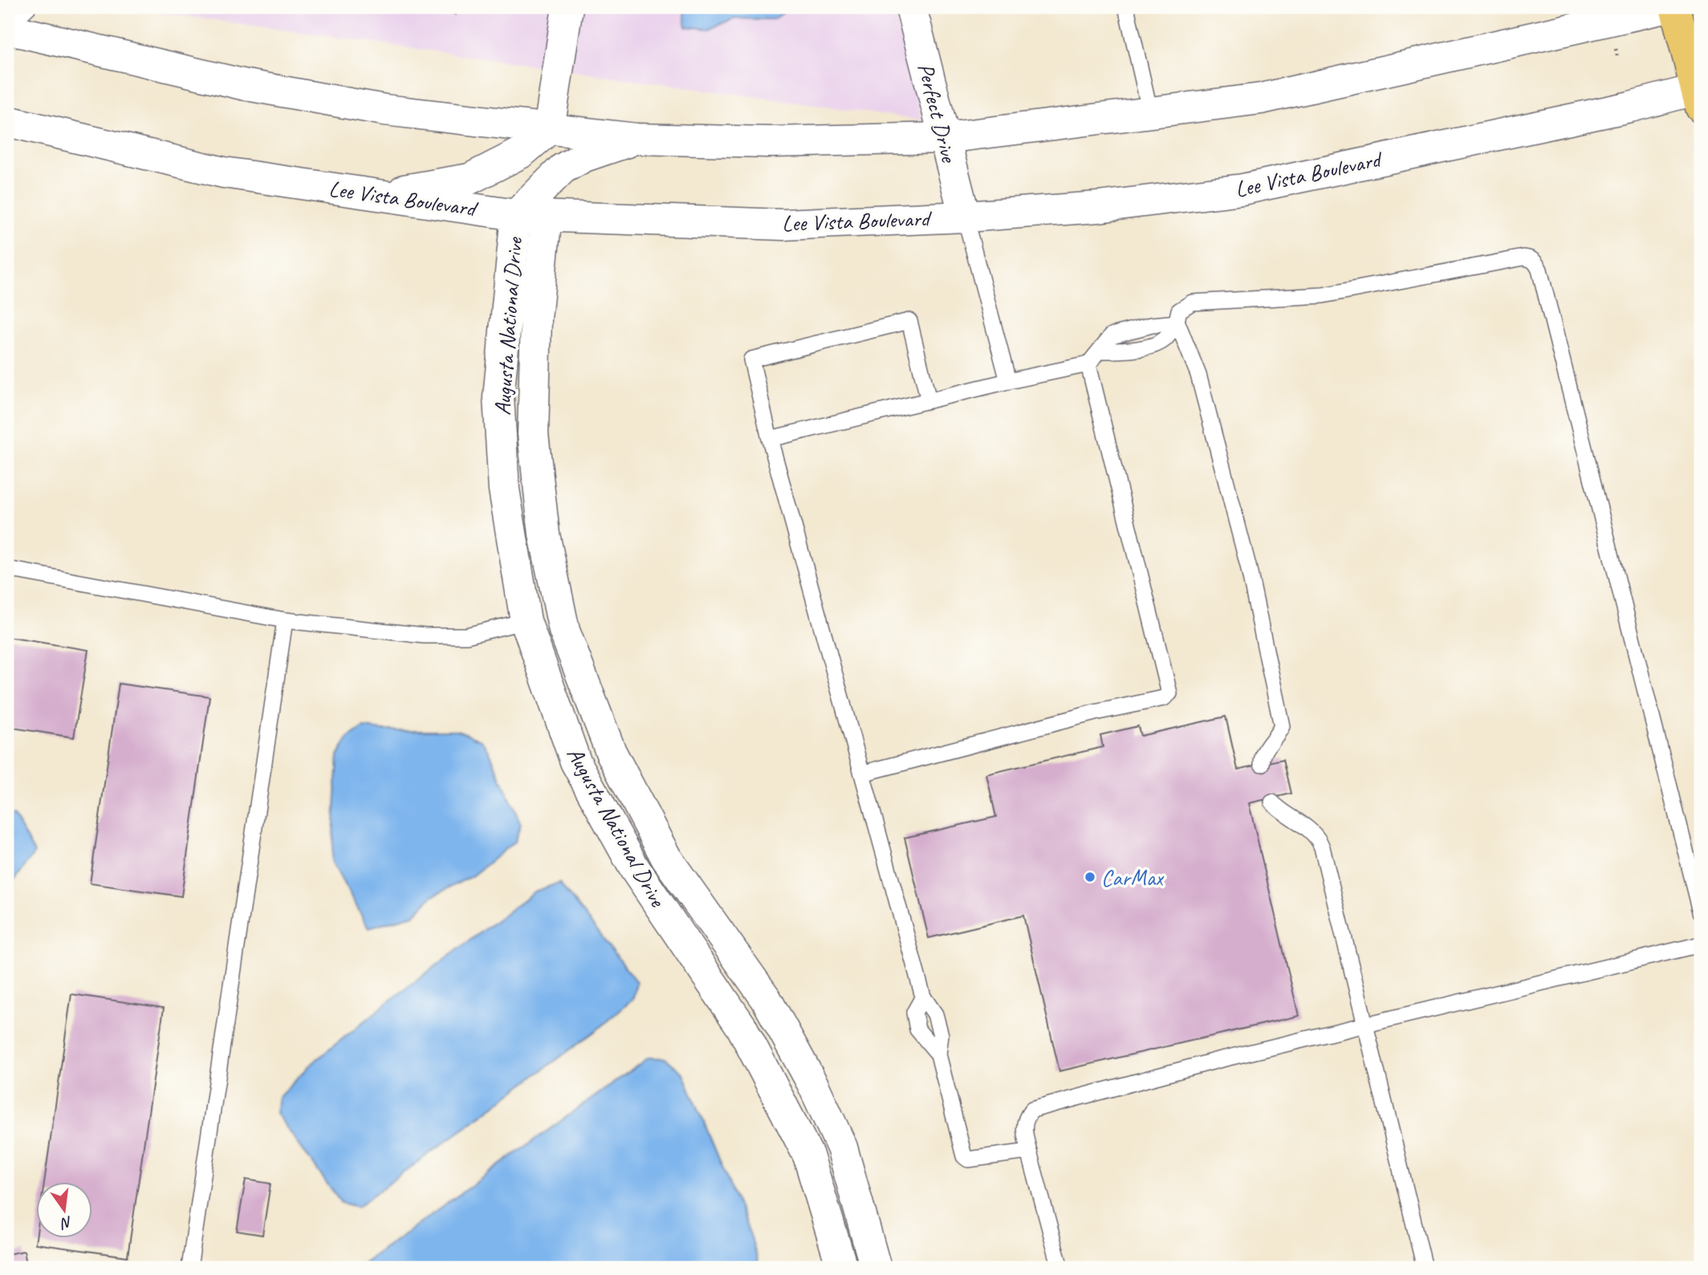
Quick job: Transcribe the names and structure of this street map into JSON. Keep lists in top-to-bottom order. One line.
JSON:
{"streets":{"street":["Perfect Drive","Lee Vista Boulevard","Augusta National Drive"]},"crossings":[["Perfect Drive","Lee Vista Boulevard"],["Lee Vista Boulevard","Augusta National Drive"]],"places":["CarMax"],"north":"bottom"}
